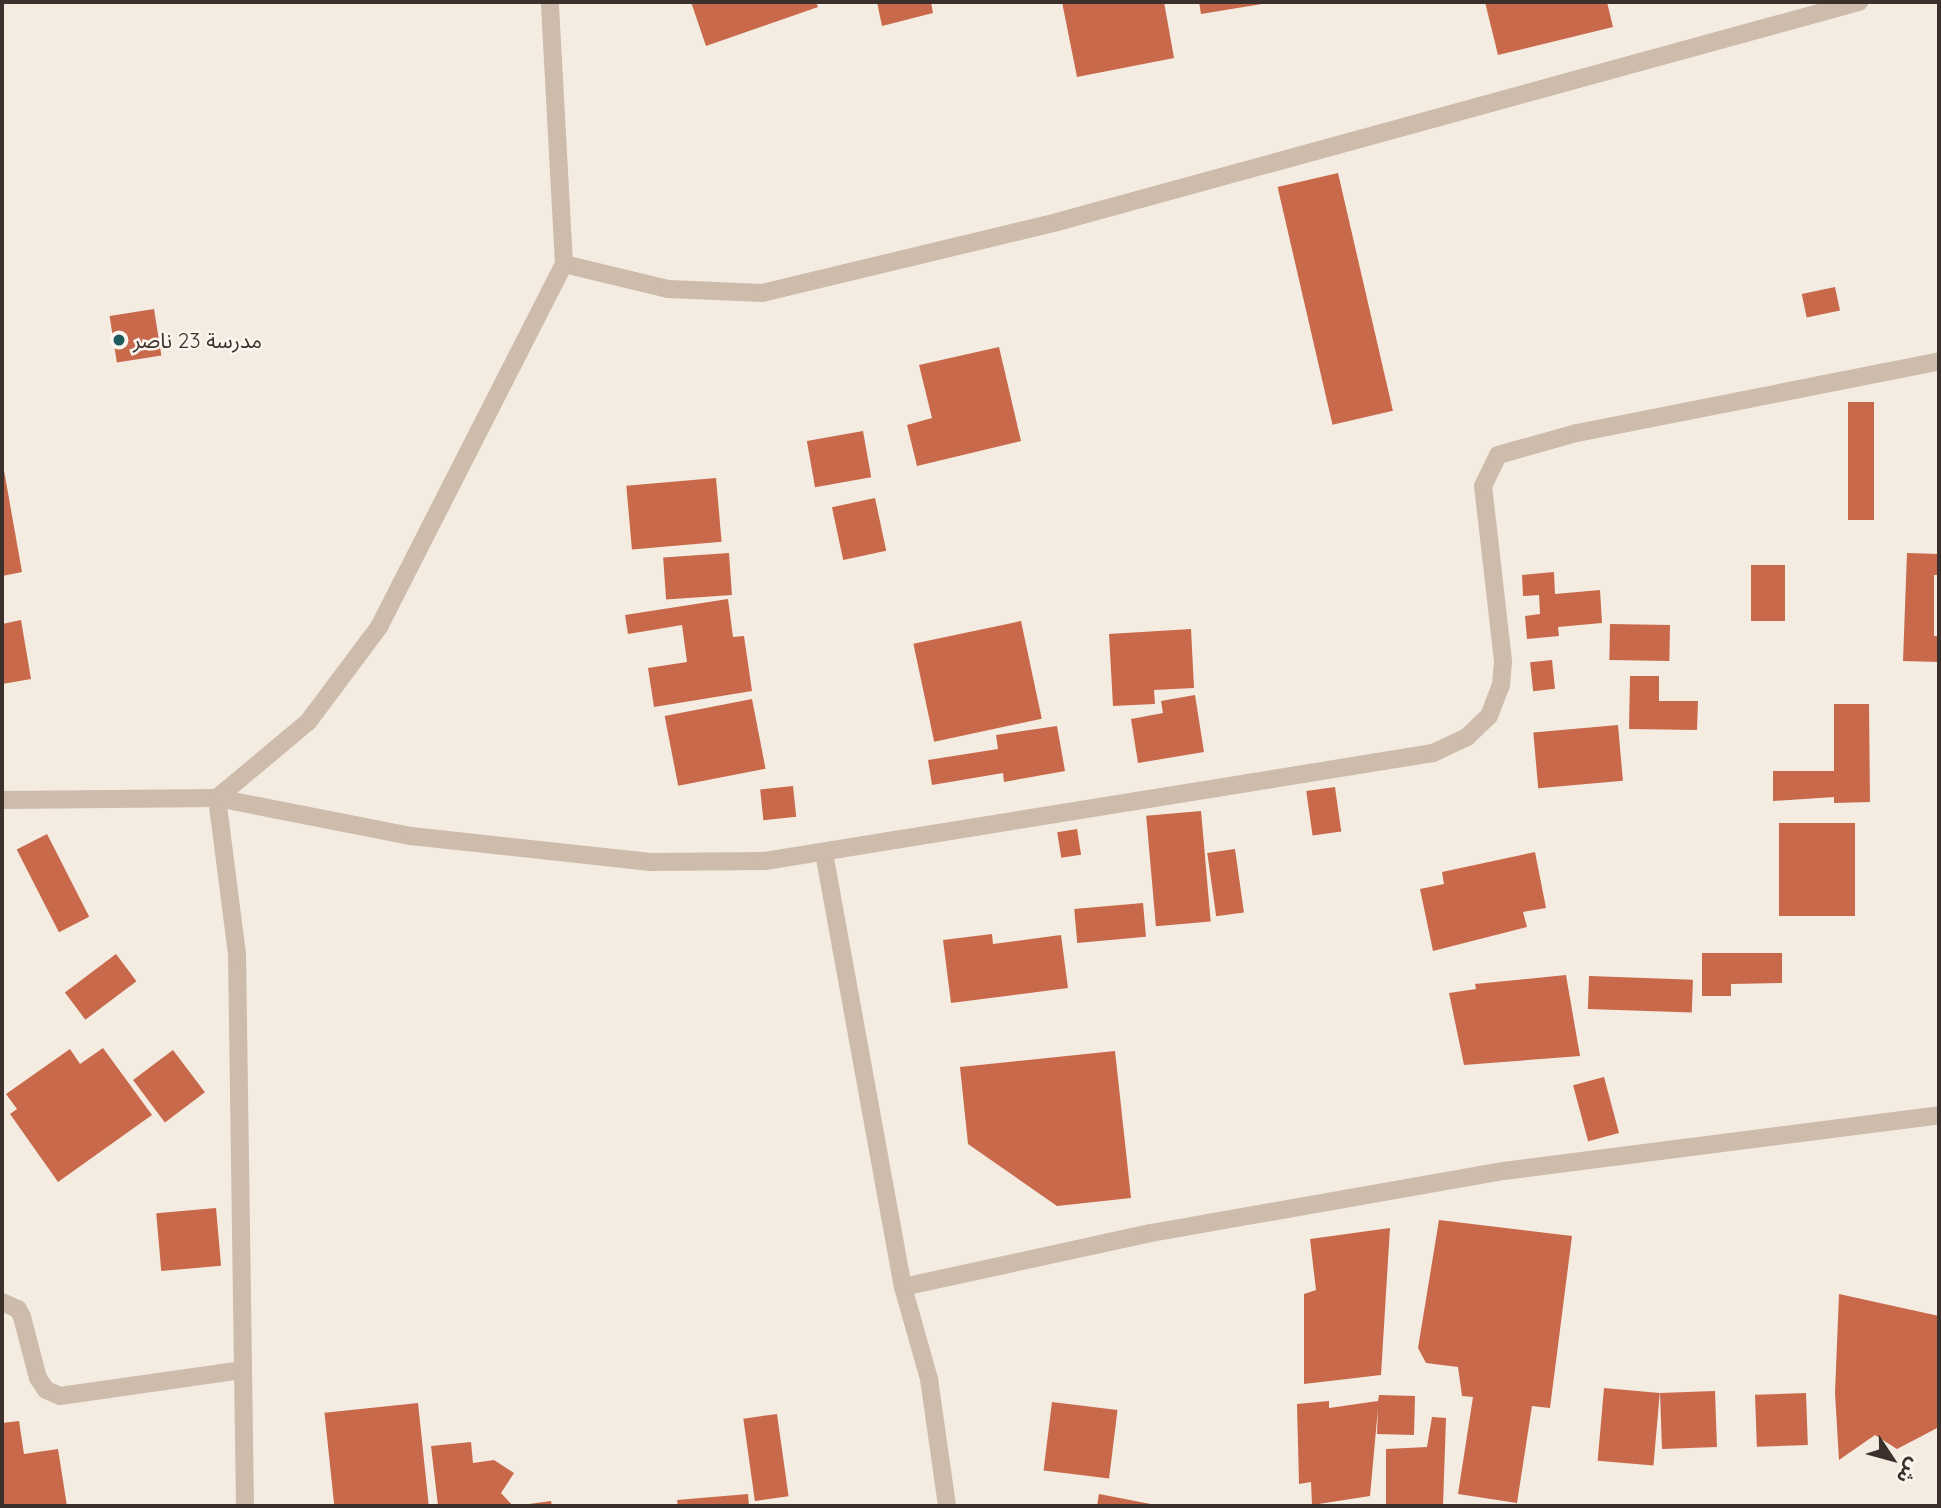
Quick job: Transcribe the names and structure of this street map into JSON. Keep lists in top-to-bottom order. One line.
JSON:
{"places":["مدرسة 23 ناصر"],"north":"bottom right"}
